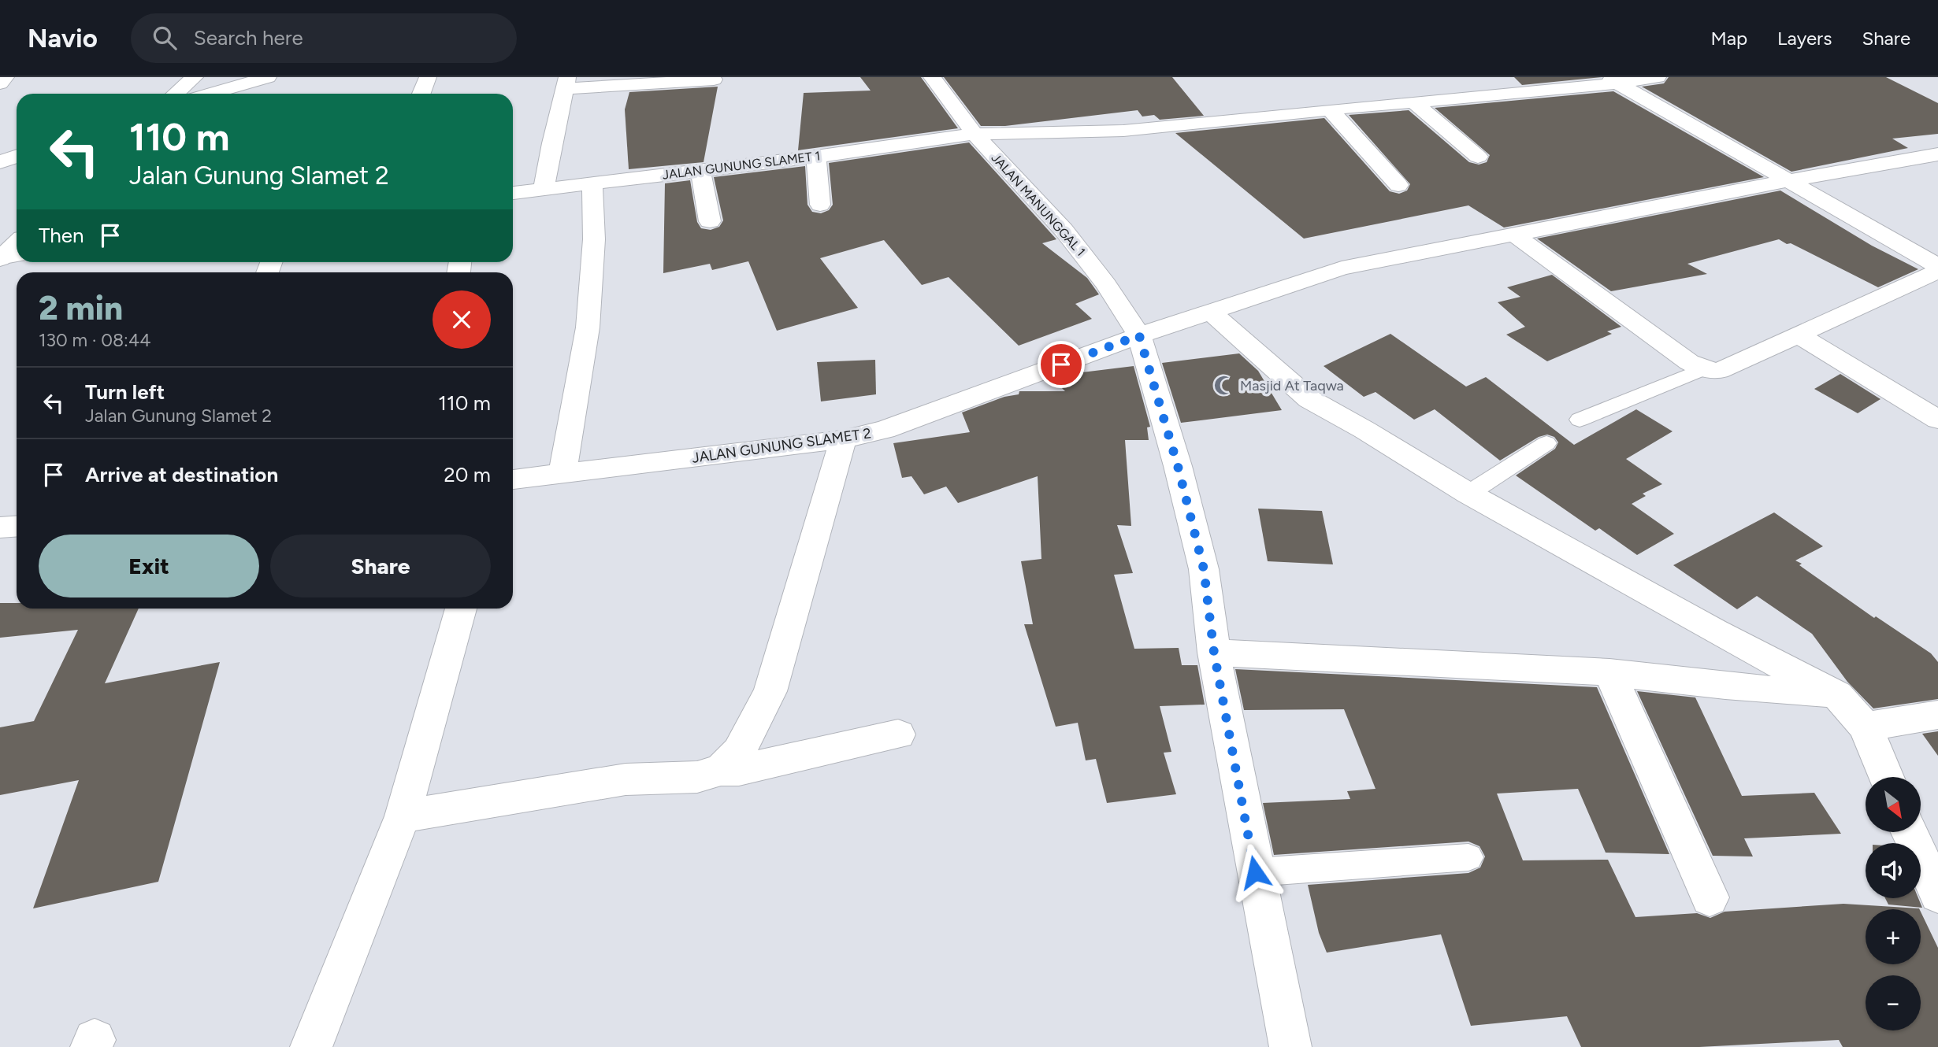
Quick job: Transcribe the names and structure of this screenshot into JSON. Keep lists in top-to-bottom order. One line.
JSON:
{"streets":{"main road":["JALAN GUNUNG SLAMET 1","JALAN MANUNGGAL 1","JALAN GUNUNG SLAMET 2"]},"crossings":[["JALAN GUNUNG SLAMET 1","JALAN MANUNGGAL 1"],["JALAN MANUNGGAL 1","JALAN GUNUNG SLAMET 2"]],"places":{"mosque":["Masjid At Taqwa"]},"north":"bottom right","page":{"header":"Navio","search":"Search here","nav":["Map","Layers","Share"],"turn":["110 m","Jalan Gunung Slamet 2"],"then":"Then","heading":["2 min","130 m · 08:44"],"list":[{"name":"Turn left","note":"Jalan Gunung Slamet 2","value":"110 m"},{"name":"Arrive at destination","value":"20 m"}],"buttons":["Exit","Share"],"map_buttons":["+","−"]}}
